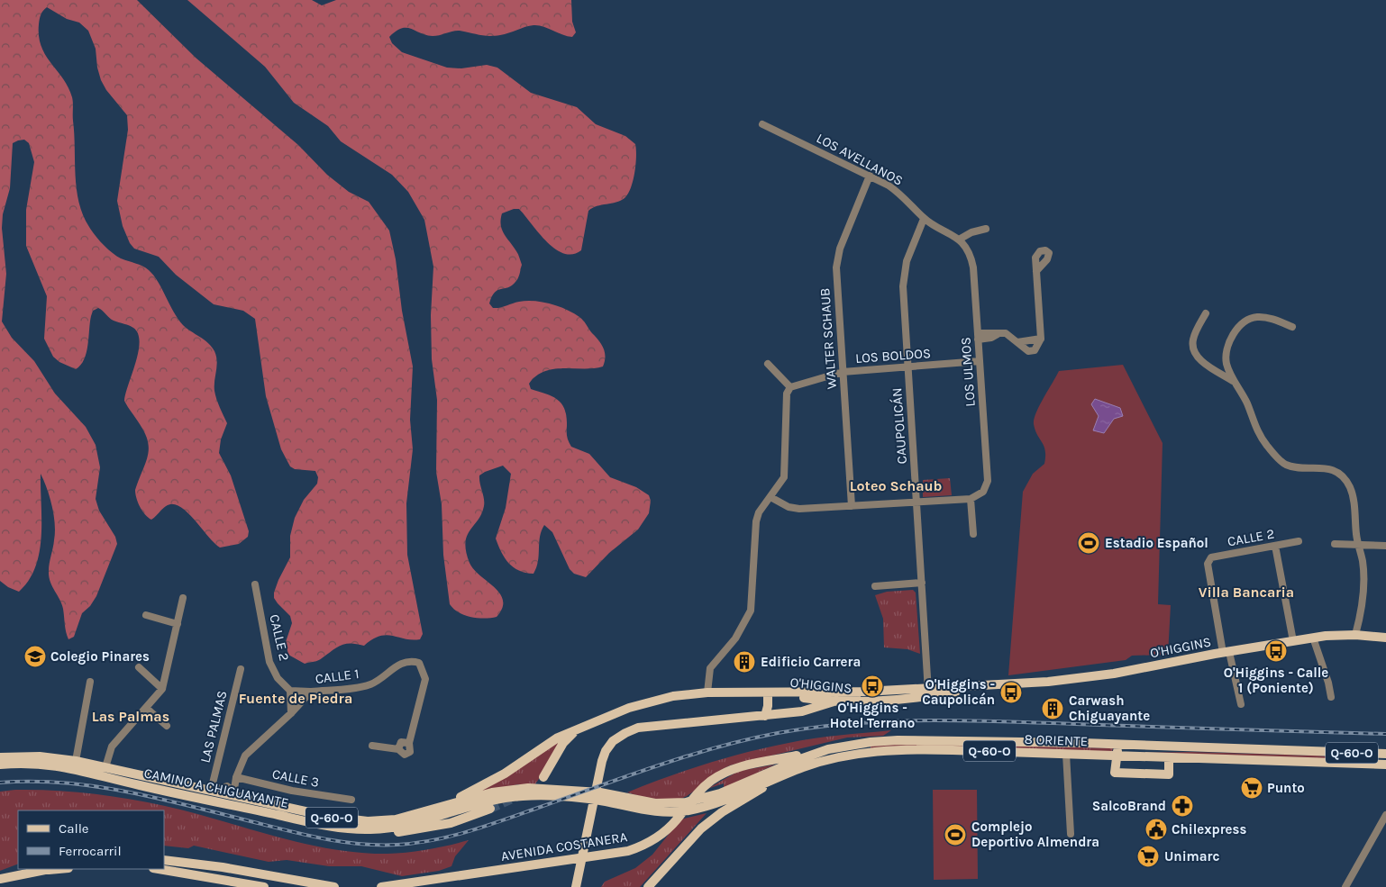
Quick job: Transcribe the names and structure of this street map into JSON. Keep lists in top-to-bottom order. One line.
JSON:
{"streets":{"main road":["O'HIGGINS","8 ORIENTE","Q-60-O","CAMINO A CHIGUAYANTE","AVENIDA COSTANERA"],"street":["LOS AVELLANOS","WALTER SCHAUB","LOS BOLDOS","LOS ULMOS","CAUPOLICÁN","CALLE 2","CALLE 1","LAS PALMAS","CALLE 3"]},"crossings":[["LOS AVELLANOS","WALTER SCHAUB"],["LOS AVELLANOS","LOS ULMOS"],["LOS AVELLANOS","CAUPOLICÁN"],["WALTER SCHAUB","LOS BOLDOS"],["LOS BOLDOS","LOS ULMOS"],["LOS BOLDOS","CAUPOLICÁN"],["CAUPOLICÁN","O'HIGGINS"],["CALLE 2","O'HIGGINS"],["O'HIGGINS","CAMINO A CHIGUAYANTE"],["CALLE 1","CALLE 3"],["CALLE 1","CAMINO A CHIGUAYANTE"],["LAS PALMAS","CAMINO A CHIGUAYANTE"],["8 ORIENTE","CAMINO A CHIGUAYANTE"],["8 ORIENTE","AVENIDA COSTANERA"]],"districts":["Loteo Schaub","Villa Bancaria","Fuente de Piedra","Las Palmas"],"places":{"sports":["Estadio Español","Complejo Deportivo Almendra"],"bus stop":["O'Higgins - Calle 1 (Poniente)","O'Higgins - Hotel Terrano","O'Higgins - Caupolicán"],"school or university":["Colegio Pinares"],"building":["Edificio Carrera","Carwash Chiguayante"],"supermarket":["Punto","Unimarc"],"pharmacy":["SalcoBrand"],"public building":["Chilexpress"]},"legend":["Calle","Ferrocarril"]}
